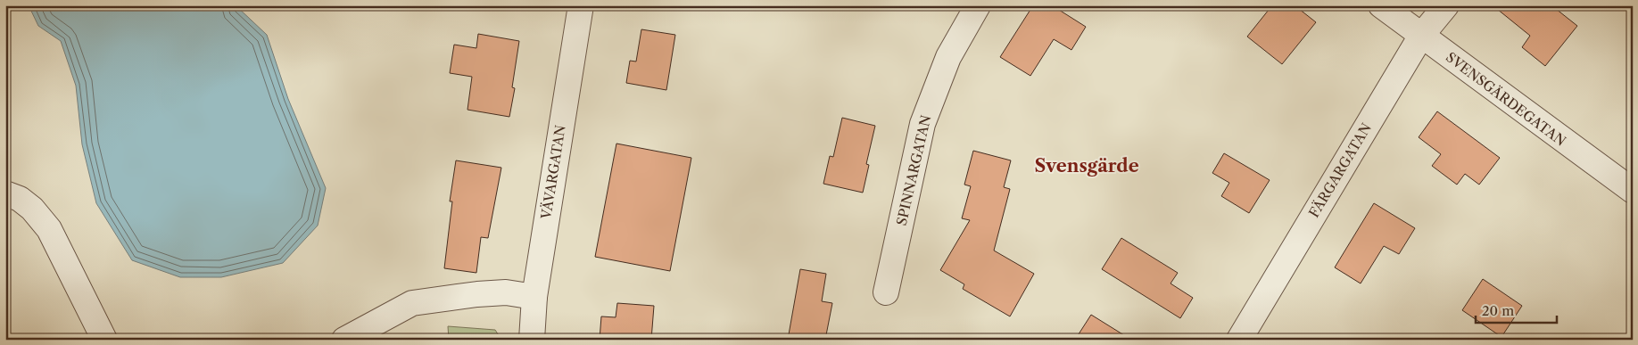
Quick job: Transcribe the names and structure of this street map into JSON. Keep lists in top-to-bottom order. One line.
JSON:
{"streets":{"street":["SVENSGÄRDEGATAN","SPINNARGATAN","FÄRGARGATAN","VÄVARGATAN"]},"crossings":[["SVENSGÄRDEGATAN","FÄRGARGATAN"]],"districts":["Svensgärde"],"scale_bar":"20 m"}
